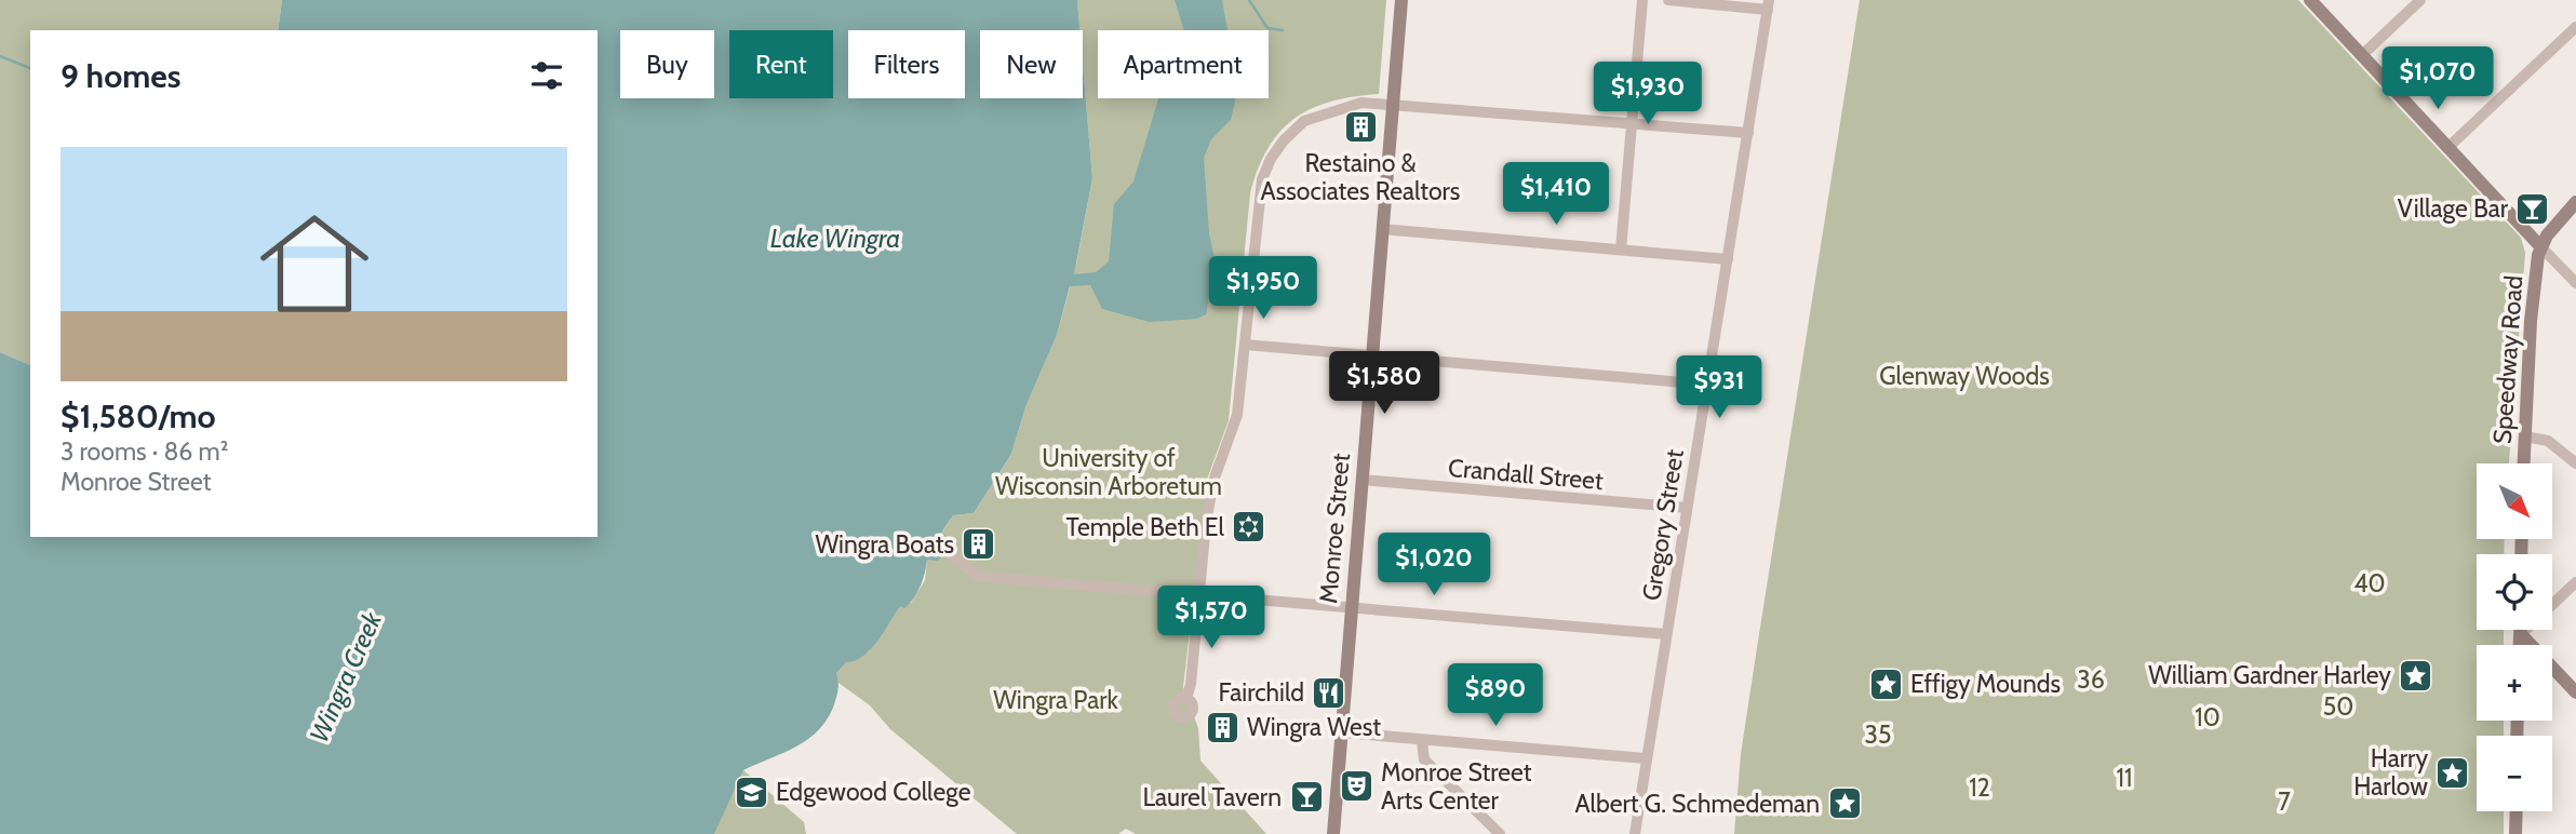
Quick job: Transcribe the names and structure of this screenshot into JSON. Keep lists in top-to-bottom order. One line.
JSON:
{"streets":{"main road":["Speedway Road","Monroe Street"],"street":["Crandall Street","Gregory Street"]},"crossings":[["Crandall Street","Gregory Street"],["Crandall Street","Monroe Street"]],"water":["Lake Wingra","Wingra Creek"],"parks":["Glenway Woods","University of Wisconsin Arboretum","40","36","Wingra Park","50","10","35","11","12","7"],"places":{"building":["Restaino & Associates Realtors","Wingra Boats","Wingra West"],"bar":["Village Bar","Laurel Tavern"],"synagogue":["Temple Beth El"],"place":["William Gardner Harley","Effigy Mounds","Harry Harlow","Albert G. Schmedeman"],"restaurant":["Fairchild"],"theatre":["Monroe Street Arts Center"],"school or university":["Edgewood College"]},"north":"bottom right","page":{"chip":["Buy","Rent","Filters","New","Apartment"],"heading":"9 homes","price":["$1,070","$1,930","$1,410","$1,950","$1,580","$931","$1,020","$1,570","$890"],"list":[{"name":"$1,580/mo","note":"3 rooms · 86 m² · Monroe Street"}],"map_buttons":["+","−"]}}
